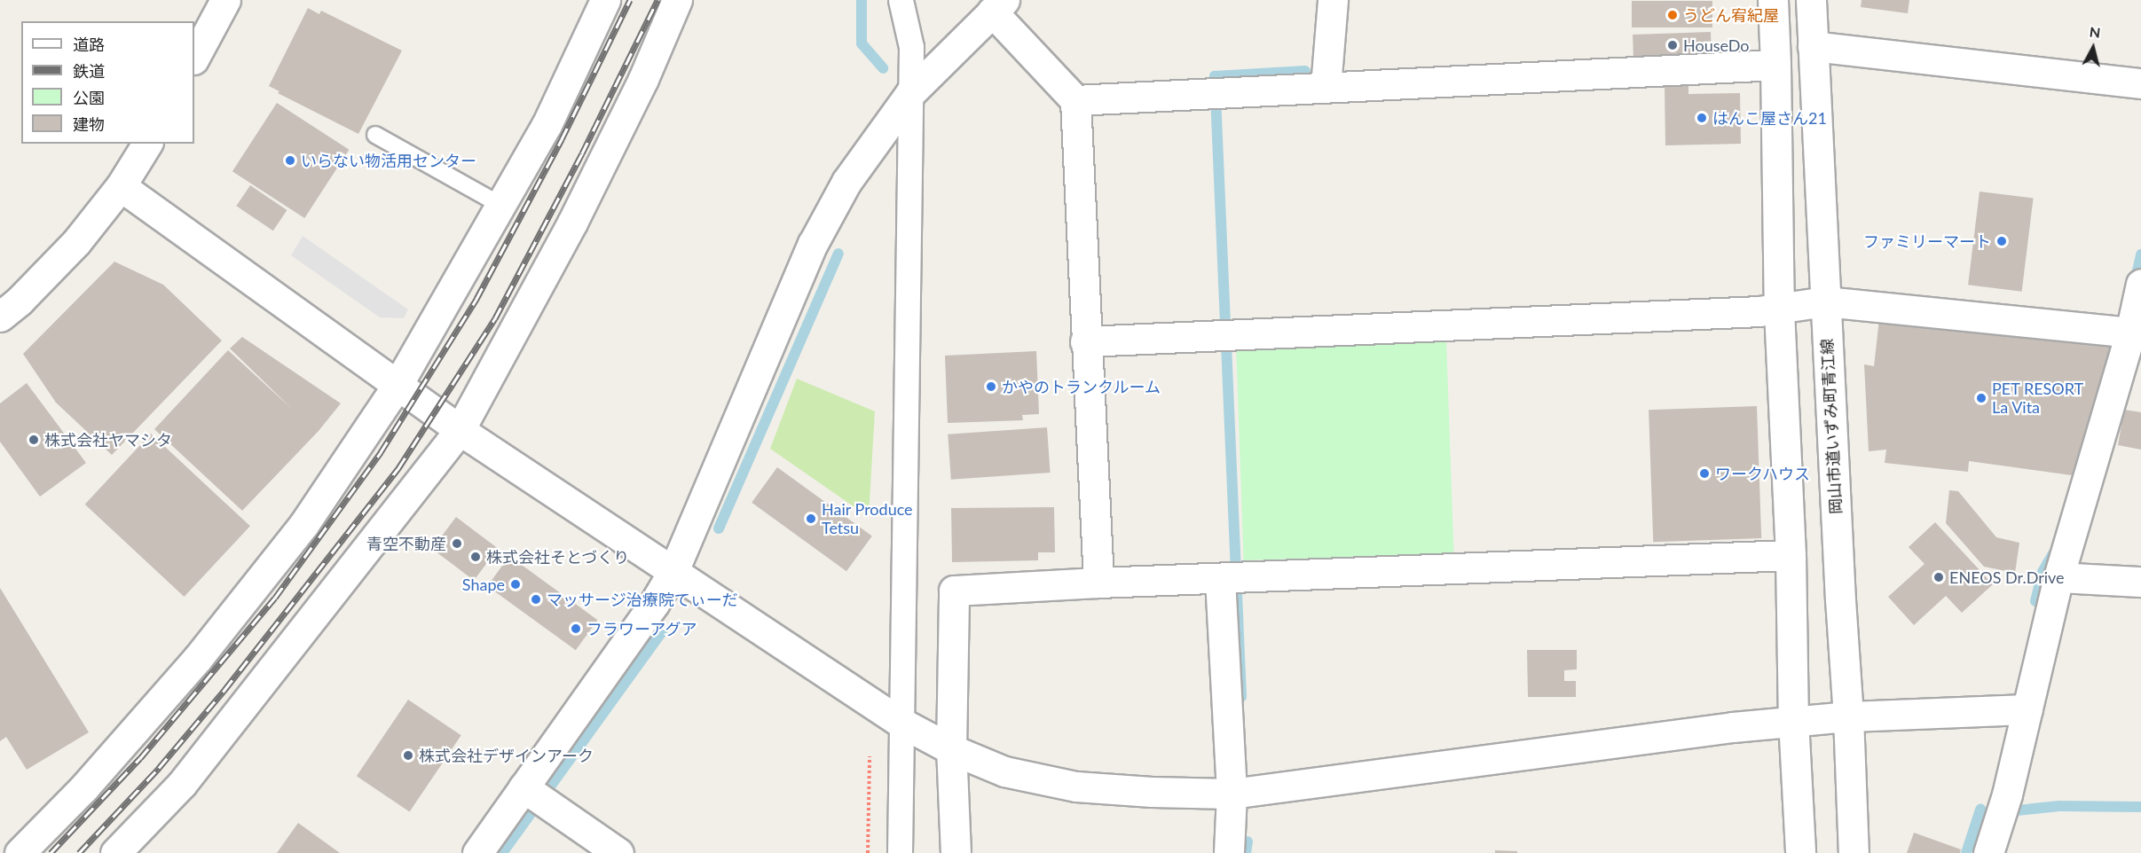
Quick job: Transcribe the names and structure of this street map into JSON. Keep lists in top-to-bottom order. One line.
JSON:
{"streets":{"street":["岡山市道いずみ町青江線"]},"places":["うどん宥紀屋","HouseDo","はんこ屋さん21","いらない物活用センター","ファミリーマート","かやのトランクルーム","PET RESORT La Vita","株式会社ヤマシタ","ワークハウス","Hair Produce Tetsu","青空不動産","株式会社そとづくり","ENEOS Dr.Drive","Shape","マッサージ治療院てぃーだ","フラワーアグア","株式会社デザインアーク"],"legend":["道路","鉄道","公園","建物"],"north":"top"}
